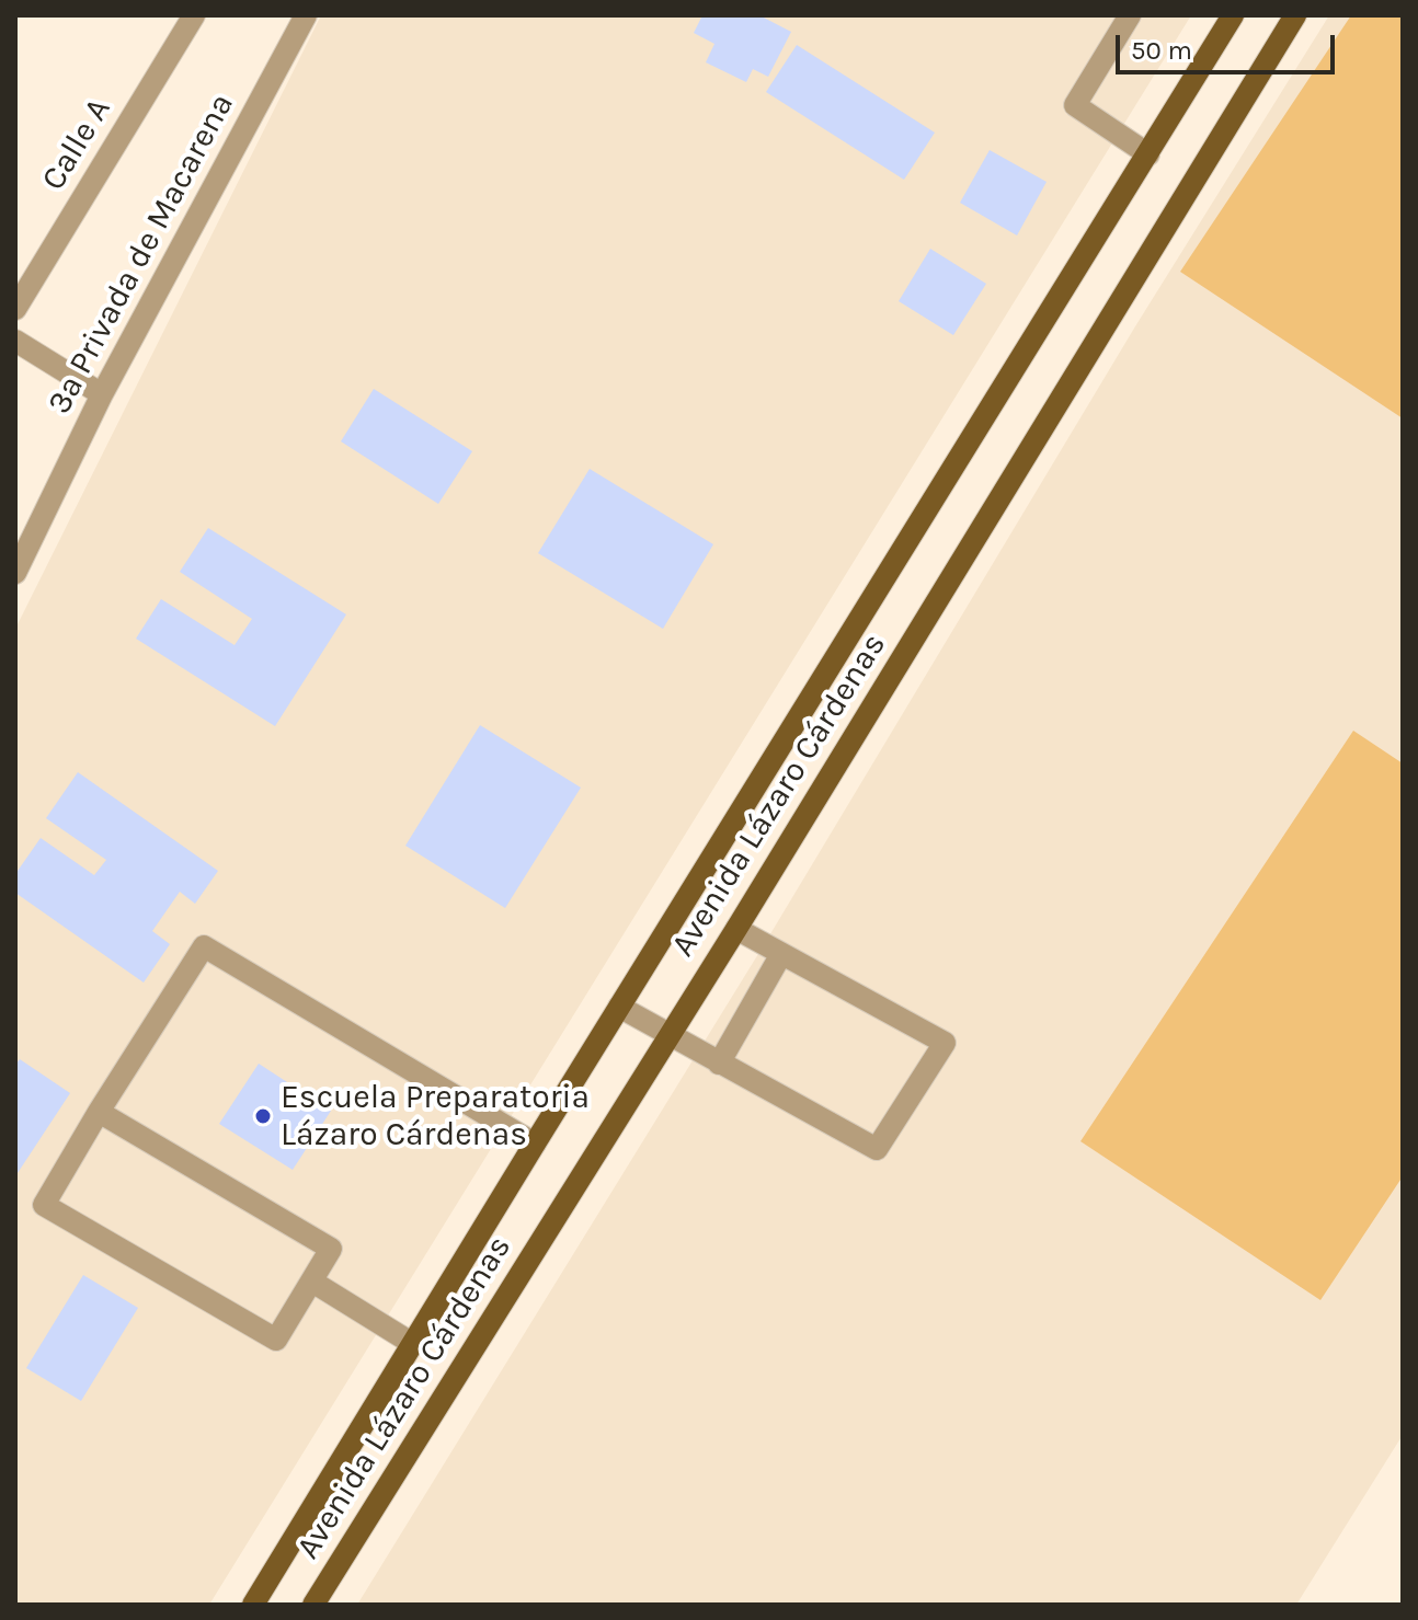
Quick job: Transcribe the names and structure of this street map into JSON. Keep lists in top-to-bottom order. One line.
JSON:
{"streets":{"main road":["Avenida Lázaro Cárdenas"],"street":["Calle A","3a Privada de Macarena"]},"places":["Escuela Preparatoria Lázaro Cárdenas"],"scale_bar":"50 m"}
